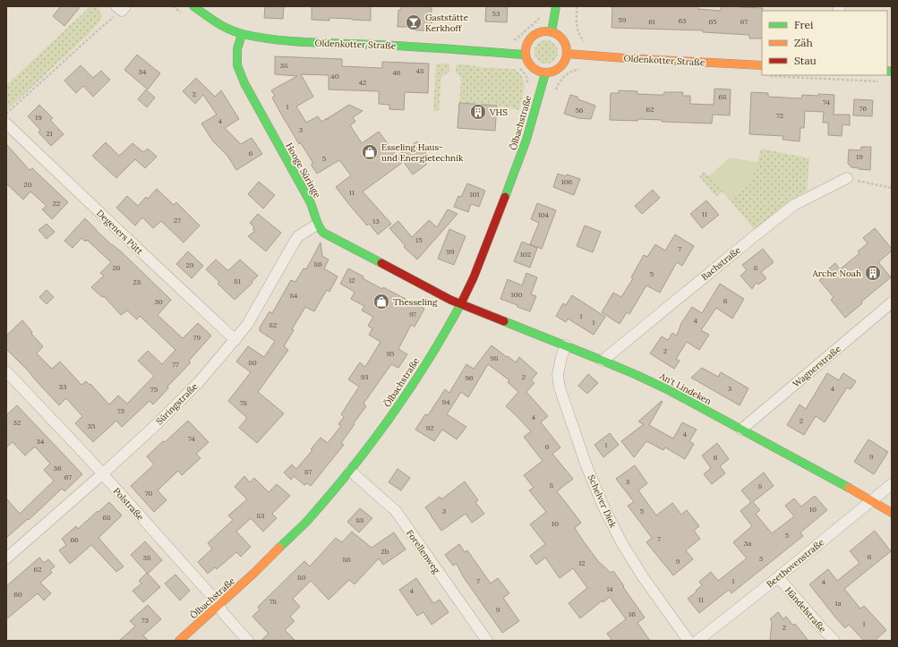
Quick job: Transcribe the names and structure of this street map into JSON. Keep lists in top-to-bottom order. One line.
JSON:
{"streets":{"street":["Oldenkotter Straße","Ölbachstraße","Hooge Süringe","Degeners Pütt","Bachstraße","Wagnerstraße","An't Lindeken","Süringstraße","Schelver Diek","Polstraße","Forellenweg","Beethovenstraße","Händelstraße"]},"crossings":[["Oldenkotter Straße","Ölbachstraße"],["Oldenkotter Straße","Hooge Süringe"],["Ölbachstraße","An't Lindeken"],["Ölbachstraße","Polstraße"],["Ölbachstraße","Forellenweg"],["Hooge Süringe","Süringstraße"],["Degeners Pütt","Süringstraße"],["Bachstraße","An't Lindeken"],["Wagnerstraße","An't Lindeken"],["An't Lindeken","Schelver Diek"],["An't Lindeken","Beethovenstraße"],["Süringstraße","Polstraße"],["Beethovenstraße","Händelstraße"]],"places":{"bar":["Gaststätte Kerkhoff"],"building":["VHS","Arche Noah"],"shop":["Esseling Haus- und Energietechnik","Thesseling"]},"house_numbers":["53","59","63","61","65","67","38","48","34","46","40","42","2","68","74","1","76","62","56","72","19","4","3","21","6","19","5","106","20","11","101","22","11","104","27","13","15","7","99","102","86","29","26","8","5","12","81","28","100","84","6","30","97","1","4","1","82","79","2","95","98","80","77","93","2","96","33","3","4","75","94","78","73","4","2","32","35","92","4","74","34","1","6","9","6","36","87","67","3","8","8","70","10","3","5","83","68","88","10","5","7","66","3a","2b","6","38","3","86","9","12","62","80","7","1","4","14","4","60","11","78","1a","9","16","73","1","2"],"legend":["Frei","Zäh","Stau"]}
